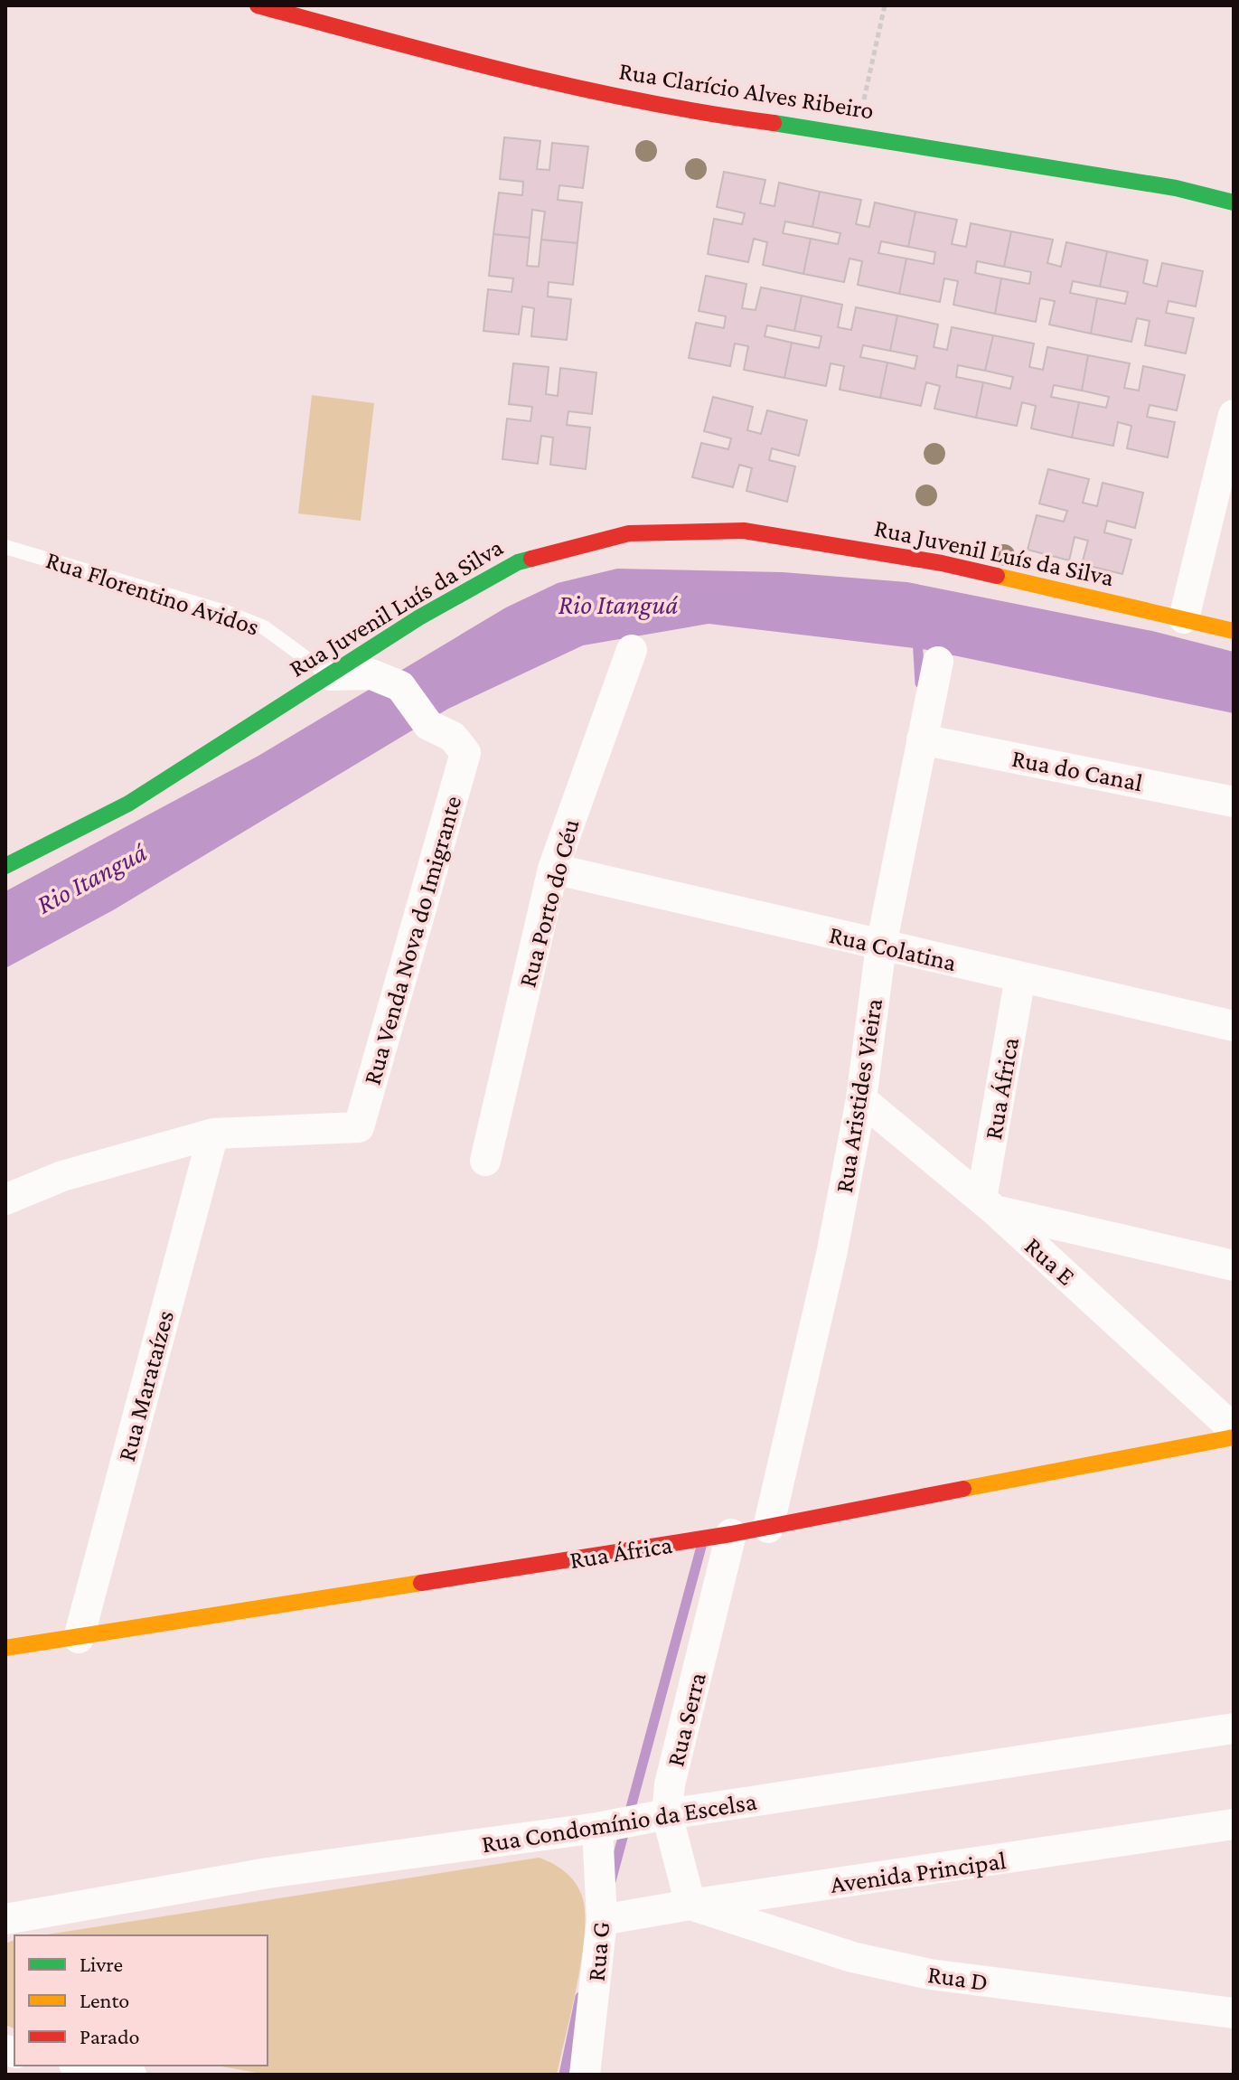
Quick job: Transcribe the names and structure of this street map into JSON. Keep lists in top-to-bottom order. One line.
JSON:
{"streets":{"street":["Rua Clarício Alves Ribeiro","Rua Juvenil Luís da Silva","Rua do Canal","Rua Porto do Céu","Rua Venda Nova do Imigrante","Rua Colatina","Rua África","Rua Aristides Vieira","Rua E","Rua Marataízes","Rua Serra","Rua Condomínio da Escelsa","Avenida Principal","Rua G","Rua D"],"lane":["Rua Florentino Avidos"]},"crossings":[["Rua Juvenil Luís da Silva","Rua Florentino Avidos"],["Rua Juvenil Luís da Silva","Rua Venda Nova do Imigrante"],["Rua Florentino Avidos","Rua Venda Nova do Imigrante"],["Rua do Canal","Rua Aristides Vieira"],["Rua Porto do Céu","Rua Colatina"],["Rua Venda Nova do Imigrante","Rua Marataízes"],["Rua Colatina","Rua África"],["Rua Colatina","Rua Aristides Vieira"],["Rua África","Rua Aristides Vieira"],["Rua África","Rua E"],["Rua África","Rua Marataízes"],["Rua África","Rua Serra"],["Rua Aristides Vieira","Rua E"],["Rua Serra","Rua Condomínio da Escelsa"],["Rua Serra","Avenida Principal"],["Rua Serra","Rua D"],["Rua Condomínio da Escelsa","Rua G"],["Avenida Principal","Rua G"],["Avenida Principal","Rua D"]],"water":["Rio Itanguá"],"legend":["Livre","Lento","Parado"]}
